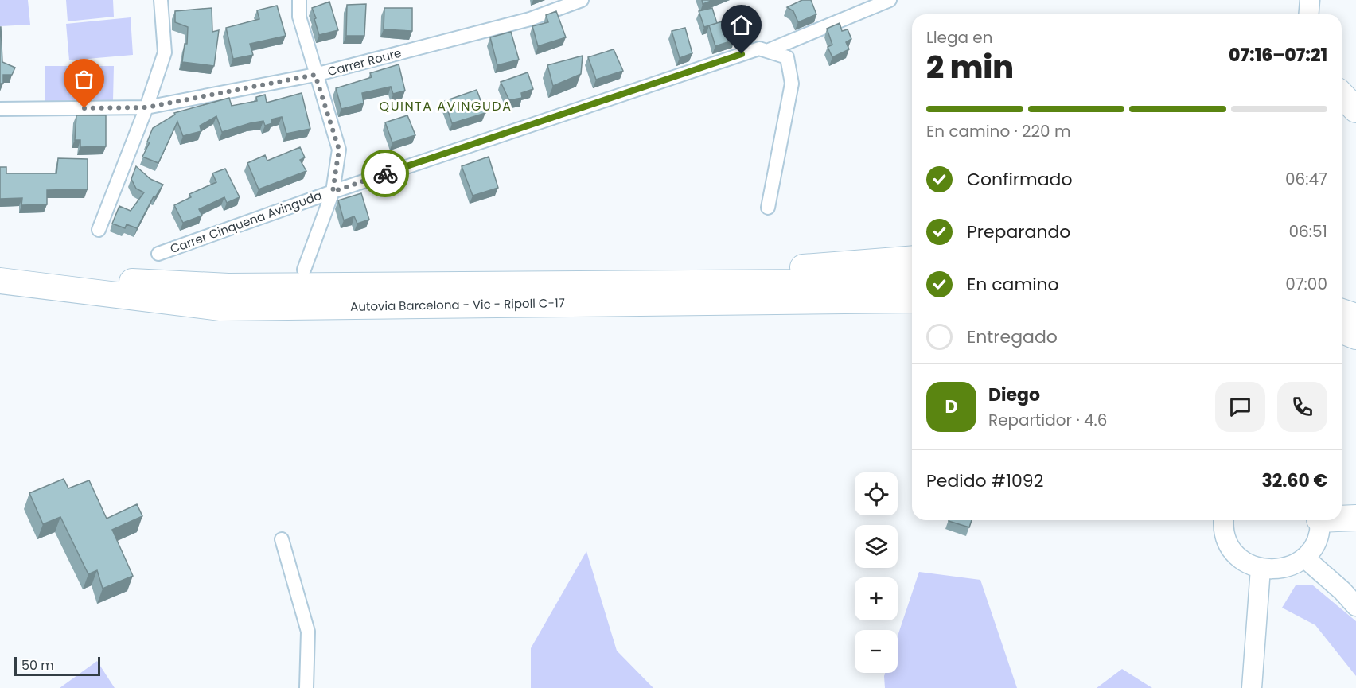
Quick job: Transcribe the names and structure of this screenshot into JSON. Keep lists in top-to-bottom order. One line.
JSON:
{"streets":{"highway":["Autovia Barcelona - Vic - Ripoll C-17"],"street":["Carrer Roure","Carrer Cinquena Avinguda"]},"districts":["QUINTA AVINGUDA"],"scale_bar":"50 m","page":{"heading":["2 min","Llega en","07:16–07:21"],"panel":["Diego","Repartidor · 4.6","Pedido #1092","32.60 €"],"bar":"En camino · 220 m","list":[["Confirmado","06:47"],["Preparando","06:51"],["En camino","07:00"],"Entregado"],"round":"D","map_buttons":["+","−"],"scale":"50 m"}}
